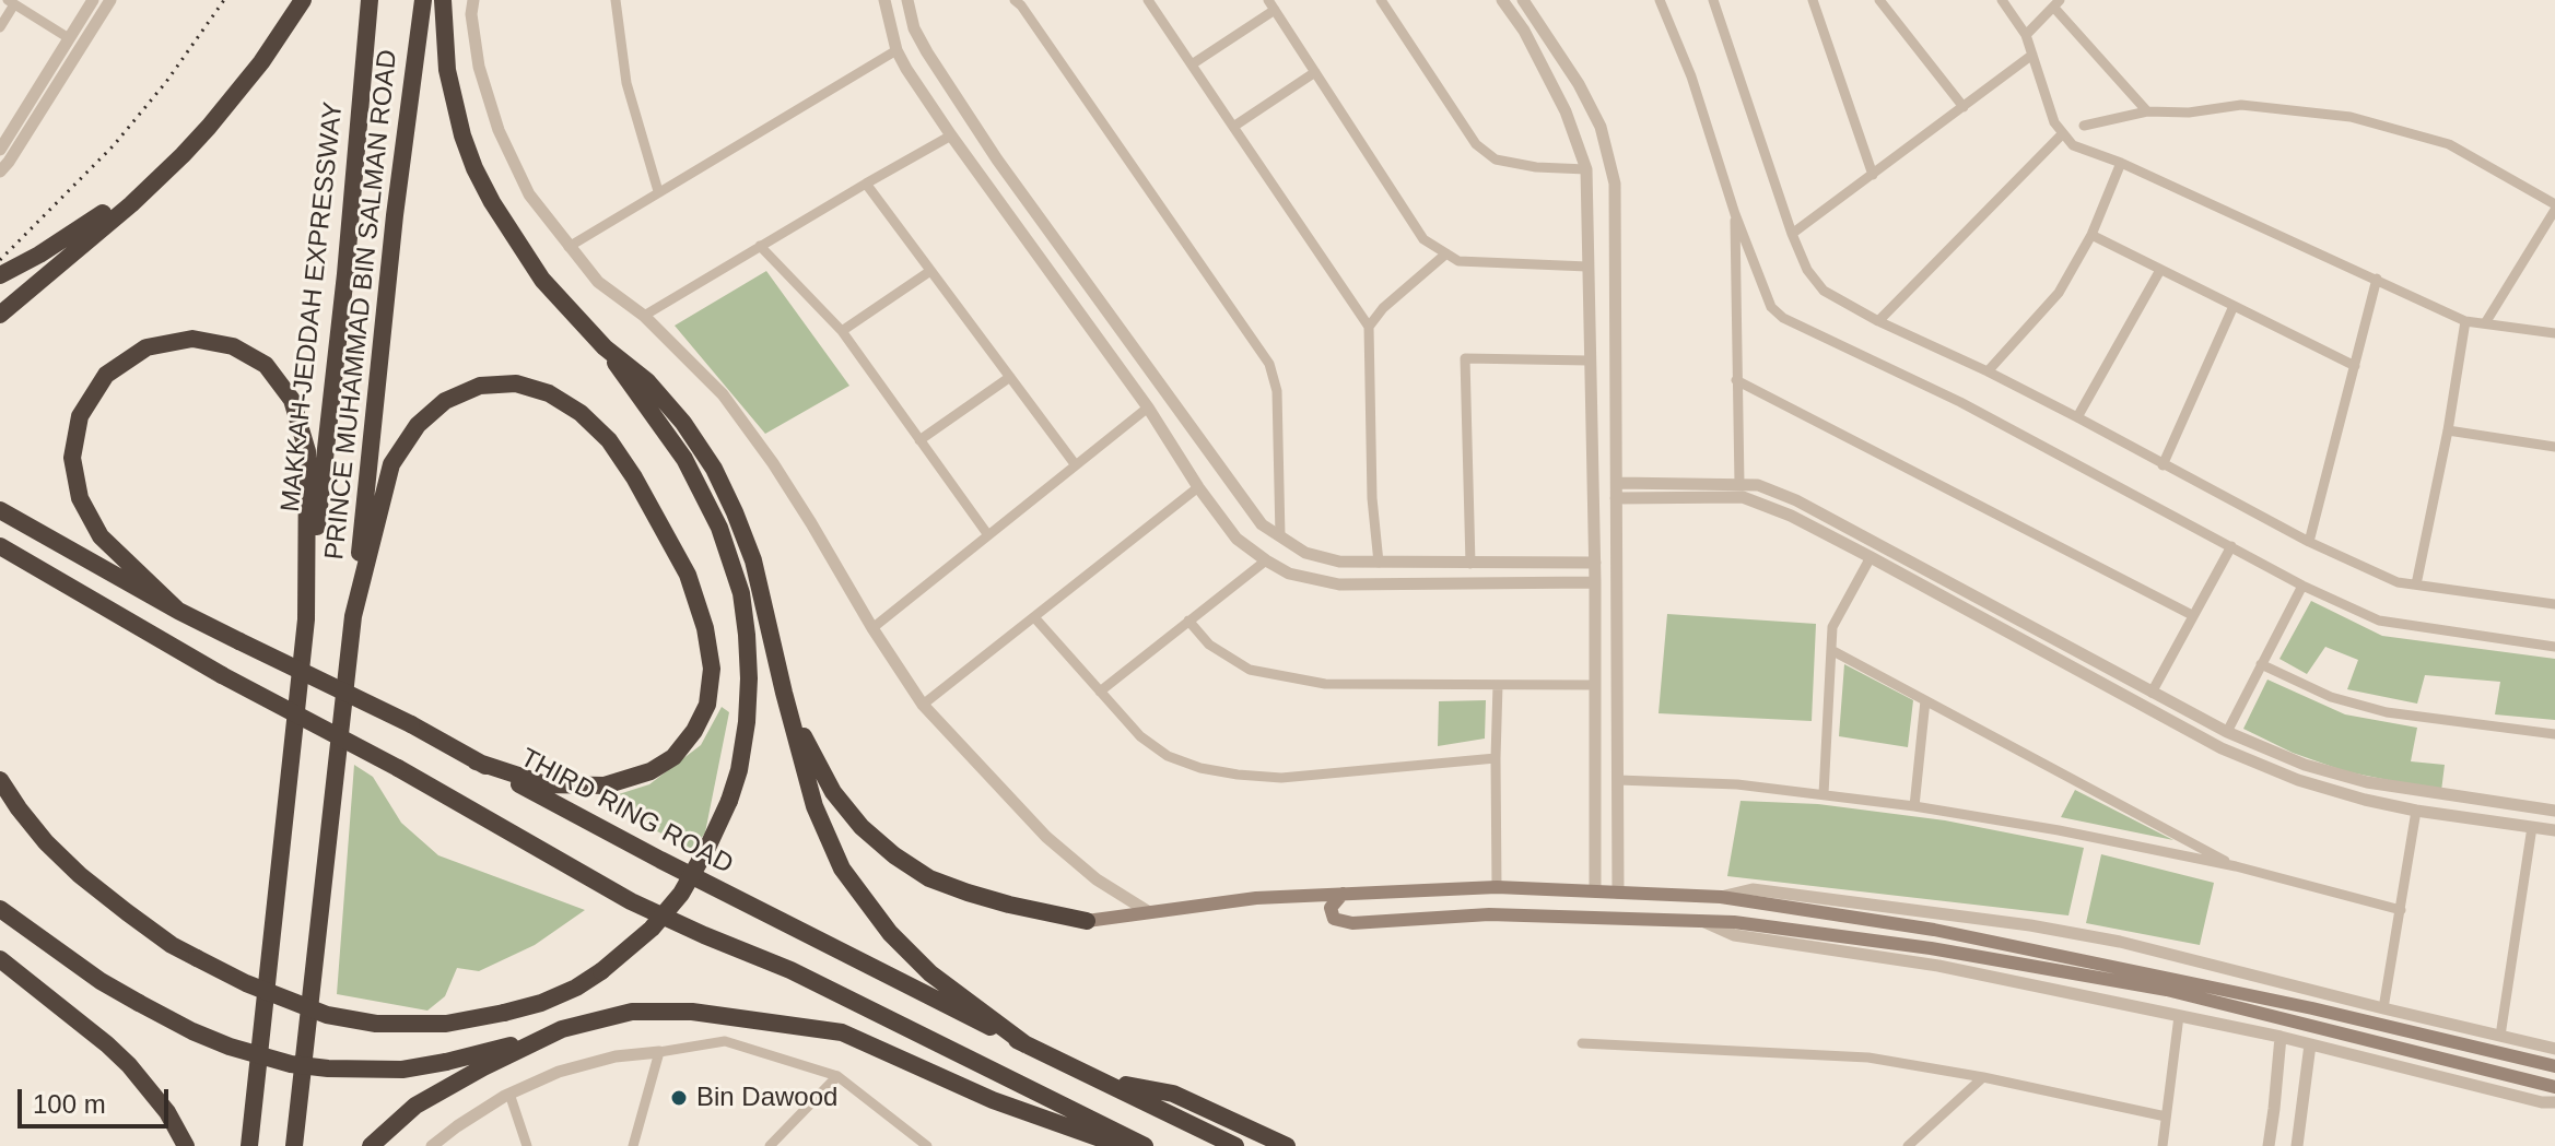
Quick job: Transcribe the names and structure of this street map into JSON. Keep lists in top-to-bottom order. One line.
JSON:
{"streets":{"highway":["PRINCE MUHAMMAD BIN SALMAN ROAD","MAKKAH-JEDDAH EXPRESSWAY","THIRD RING ROAD"]},"places":["Bin Dawood"],"scale_bar":"100 m"}
